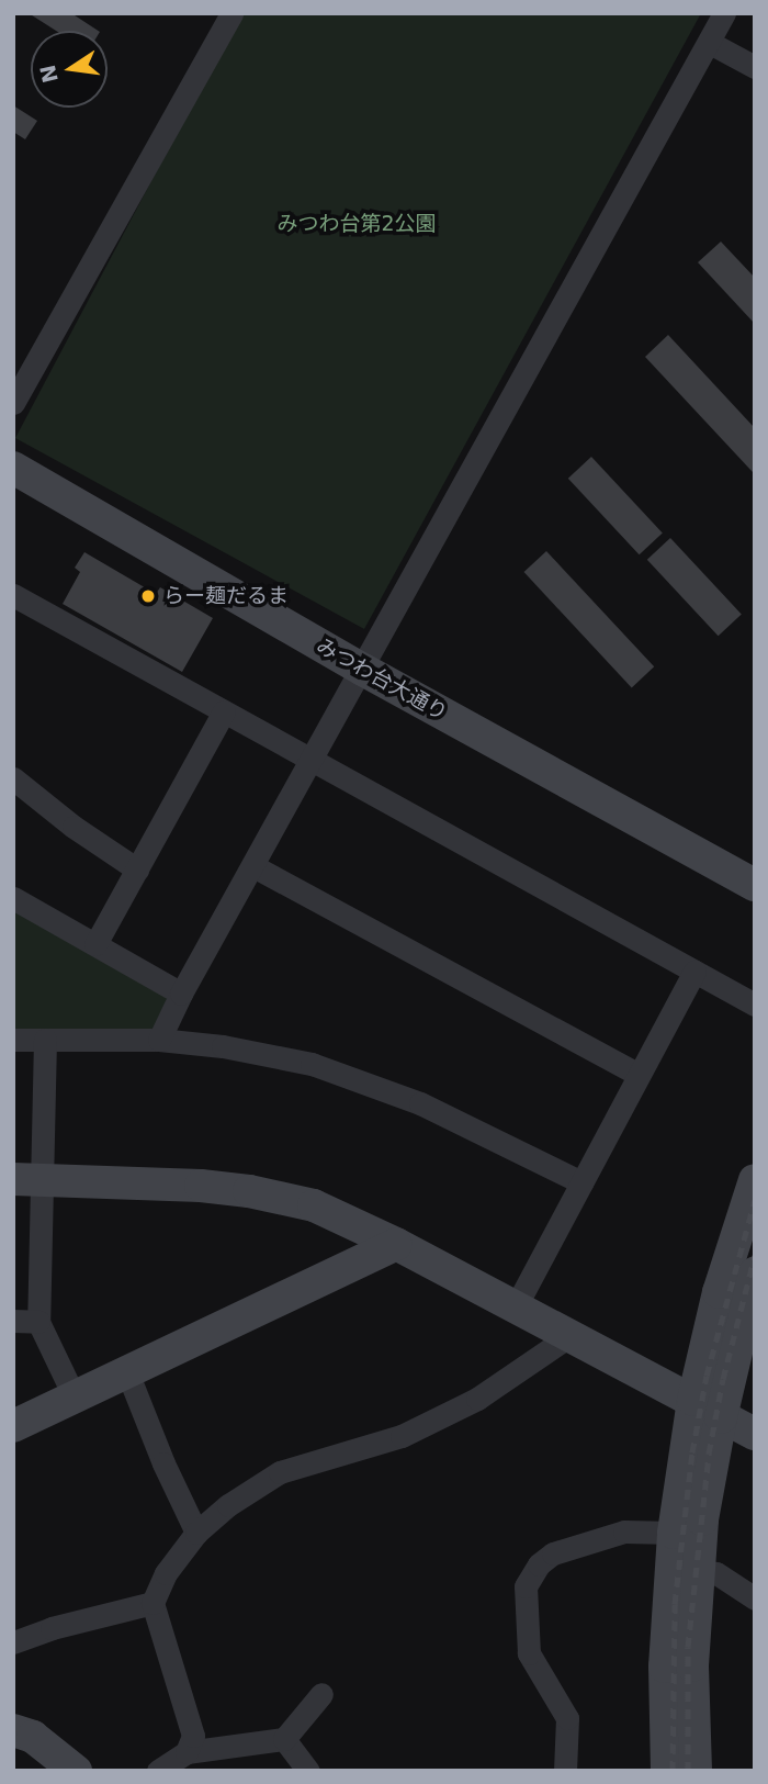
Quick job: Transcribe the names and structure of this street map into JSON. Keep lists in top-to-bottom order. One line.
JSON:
{"streets":{"street":["みつわ台大通り"]},"parks":["みつわ台第2公園"],"places":["らー麺だるま"],"north":"left"}
